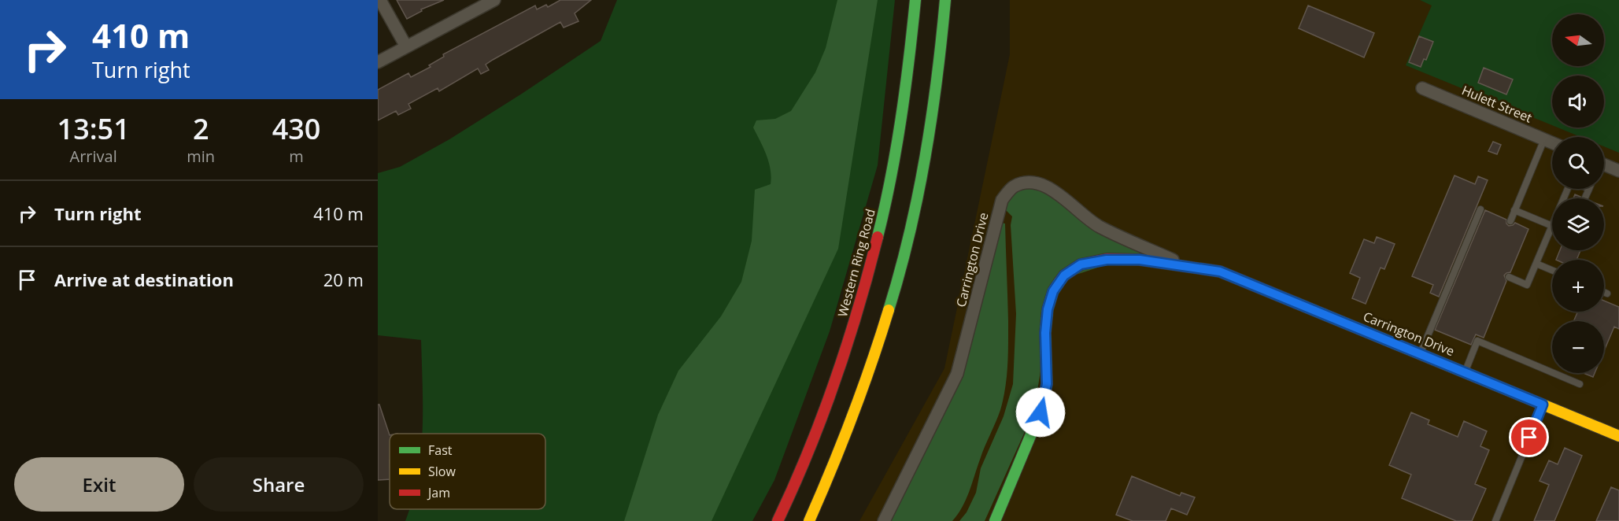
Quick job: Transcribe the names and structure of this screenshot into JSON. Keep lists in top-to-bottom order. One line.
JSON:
{"streets":{"main road":["Carrington Drive","Western Ring Road"],"street":["Hulett Street"]},"legend":["Fast","Slow","Jam"],"north":"left","page":{"turn":["410 m","Turn right"],"map_buttons":["+","−"],"eta":["13:51","Arrival","2","min","430","m"],"list":[{"name":"Turn right","value":"410 m"},{"name":"Arrive at destination","value":"20 m"}],"buttons":["Exit","Share"]}}
